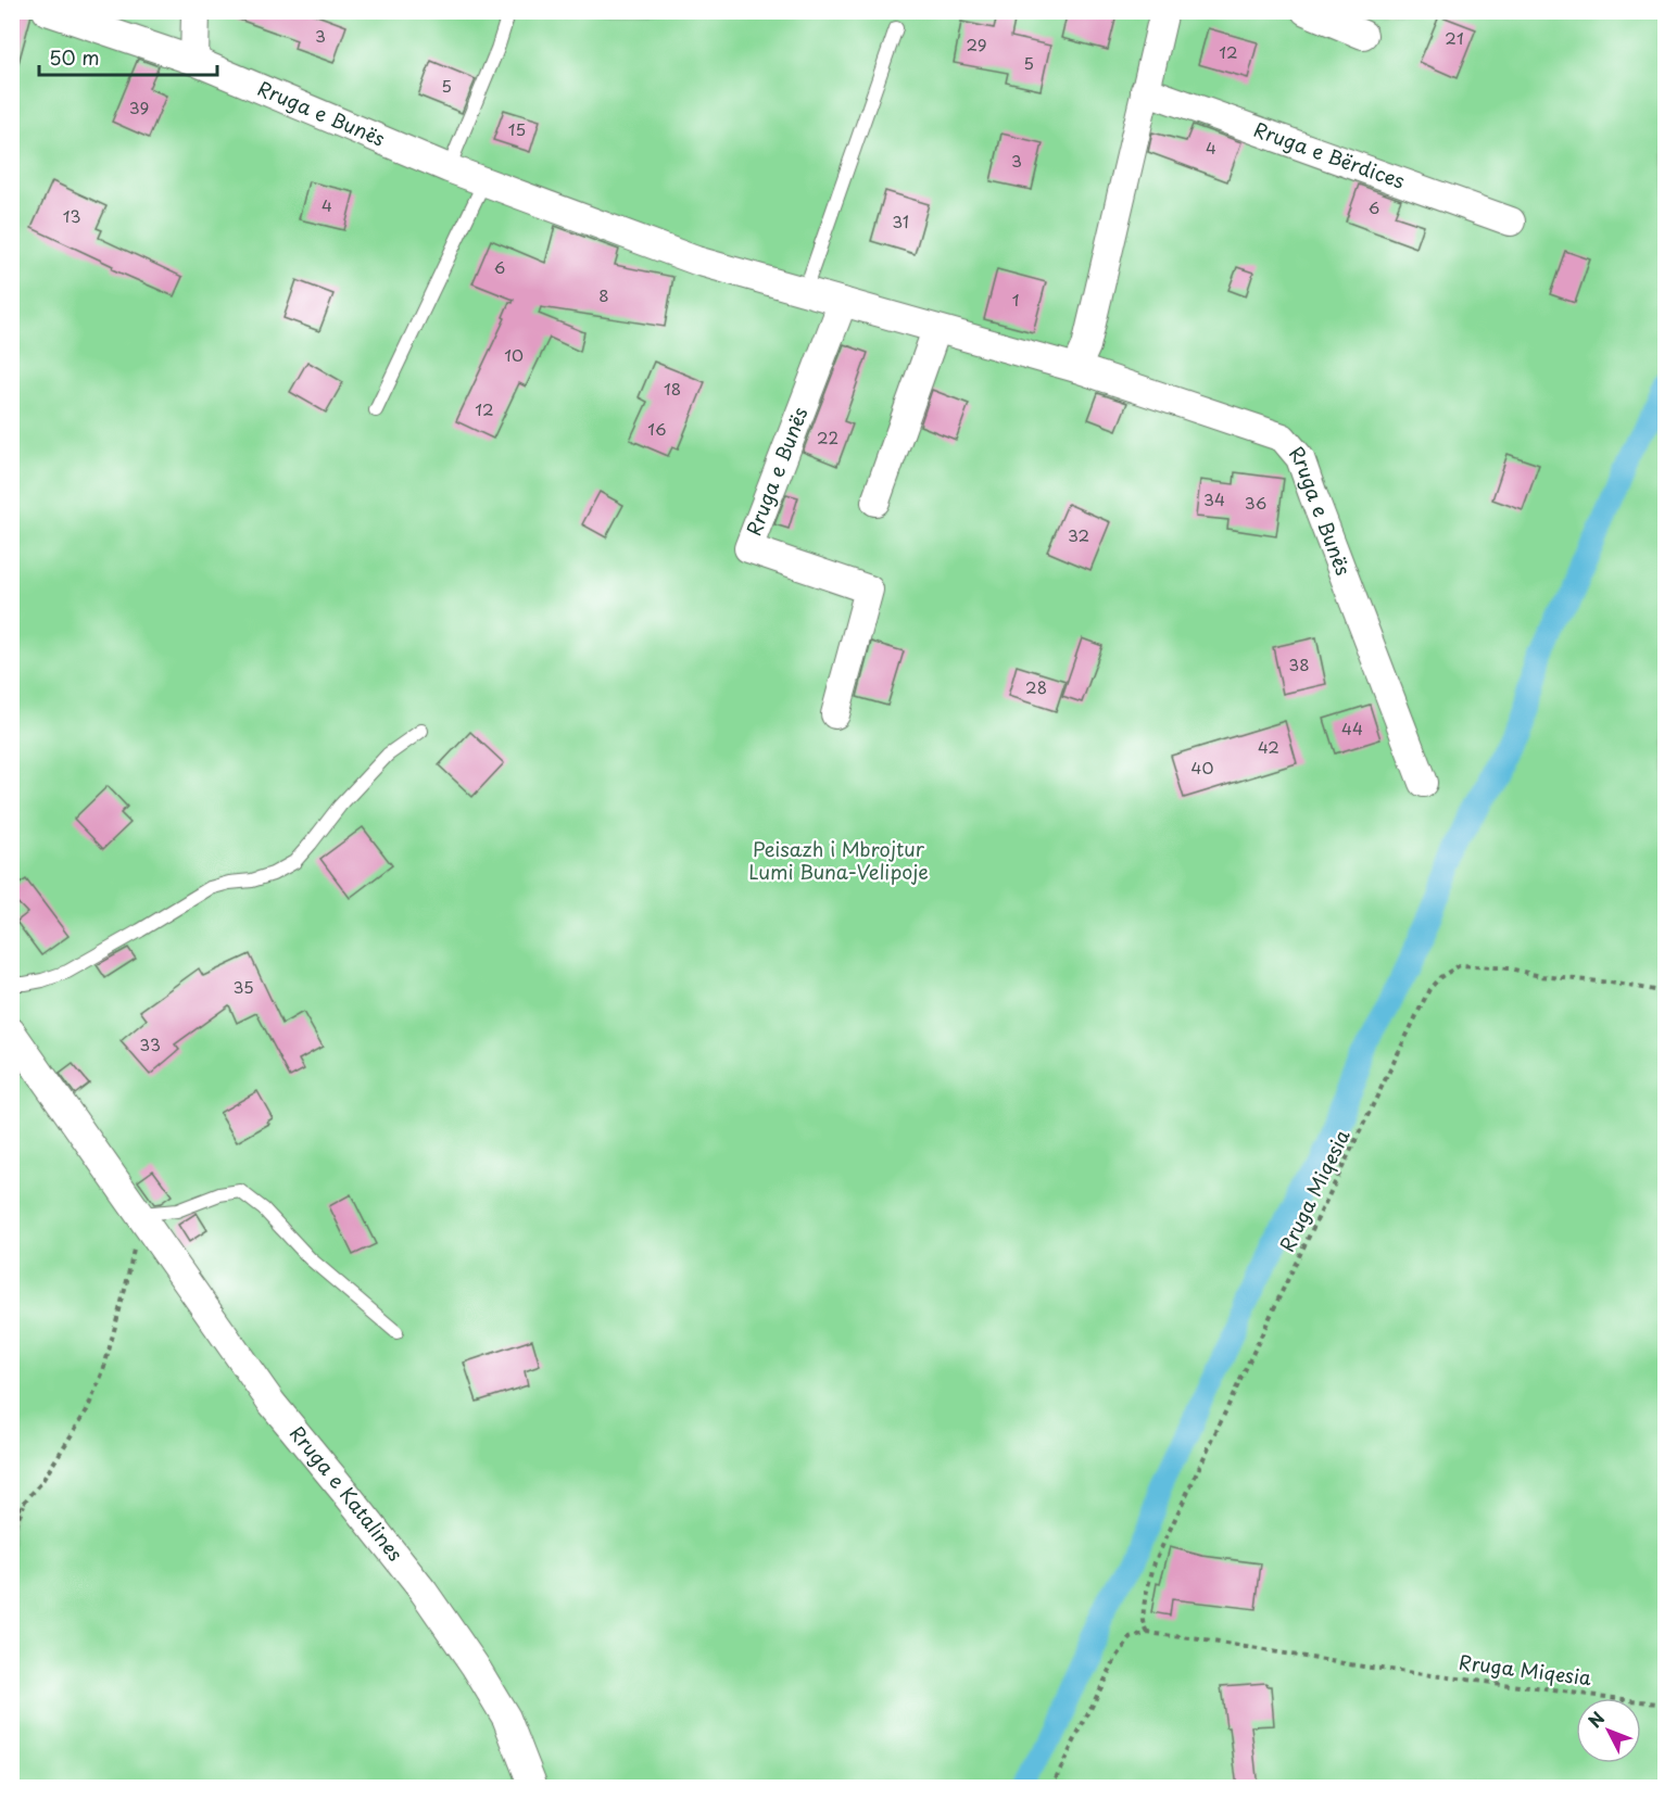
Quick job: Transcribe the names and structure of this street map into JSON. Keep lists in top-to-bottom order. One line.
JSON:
{"streets":{"street":["Rruga e Bunës","Rruga e Bërdices","Rruga e Katalines"],"path":["Rruga Miqesia"]},"parks":["Peisazh i Mbrojtur Lumi Buna-Velipoje"],"house_numbers":["3","21","29","12","5","5","39","15","4","3","4","6","13","31","6","8","1","10","18","12","16","22","34","36","32","38","28","44","42","40","35","33"],"scale_bar":"50 m","north":"top left"}
